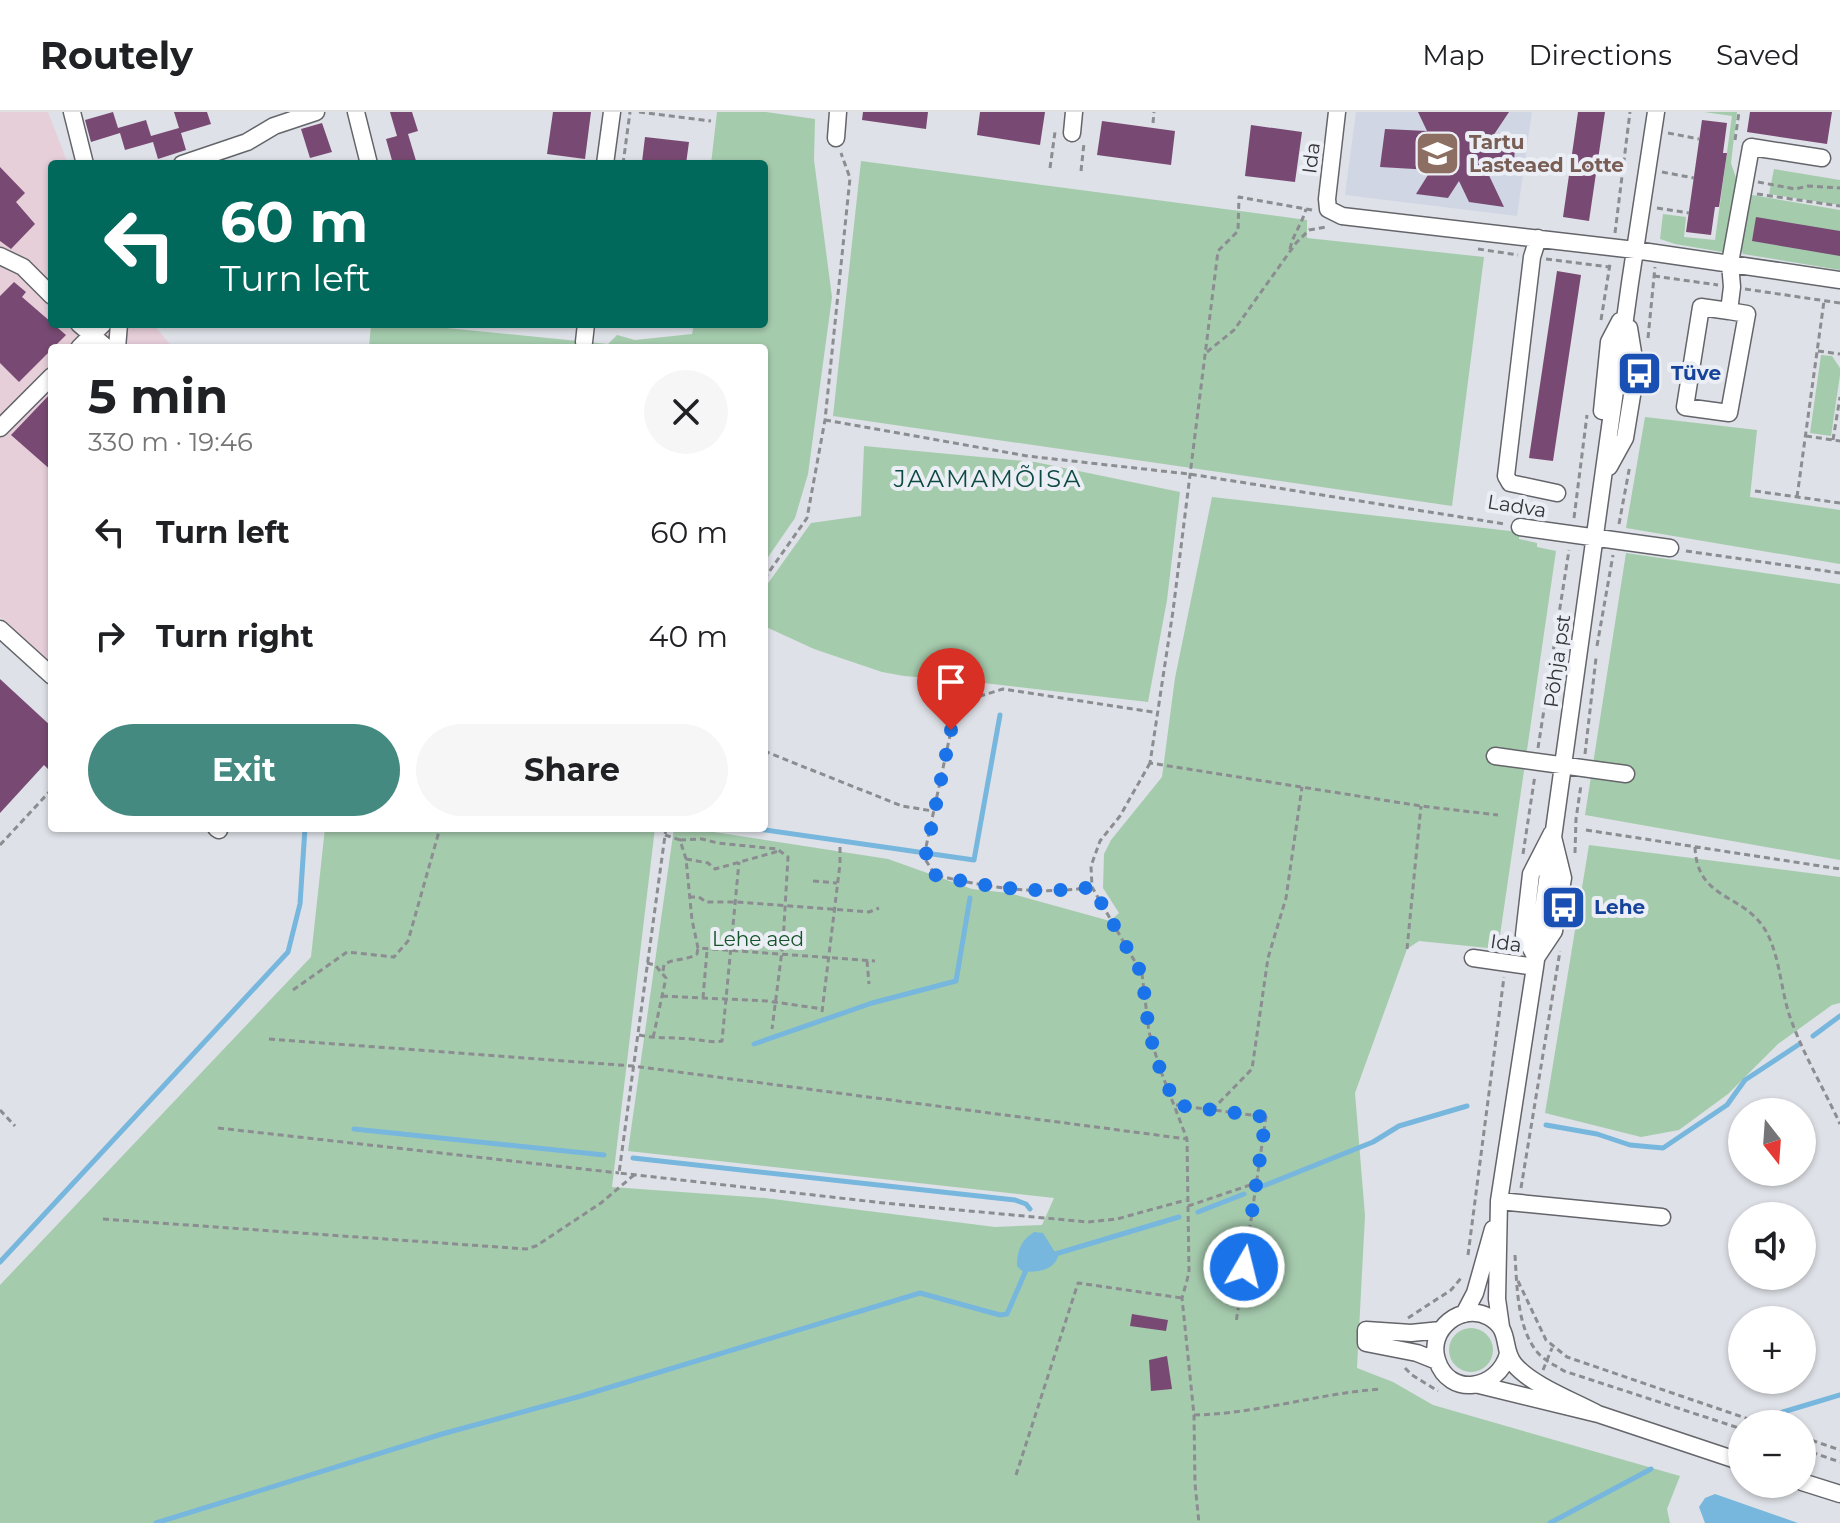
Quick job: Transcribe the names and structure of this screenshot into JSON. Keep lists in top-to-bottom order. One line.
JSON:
{"streets":{"street":["Ida","Ladva","Põhja pst"]},"crossings":[["Ida","Põhja pst"],["Ladva","Põhja pst"]],"districts":["JAAMAMÕISA"],"parks":["Lehe aed"],"places":{"school or university":["Tartu Lasteaed Lotte"],"bus stop":["Tüve","Lehe"]},"north":"bottom","page":{"header":"Routely","nav":["Map","Directions","Saved"],"turn":["60 m","Turn left"],"heading":["5 min","330 m · 19:46"],"list":[{"name":"Turn left","value":"60 m"},{"name":"Turn right","value":"40 m"}],"buttons":["Exit","Share"],"map_buttons":["+","−"]}}
